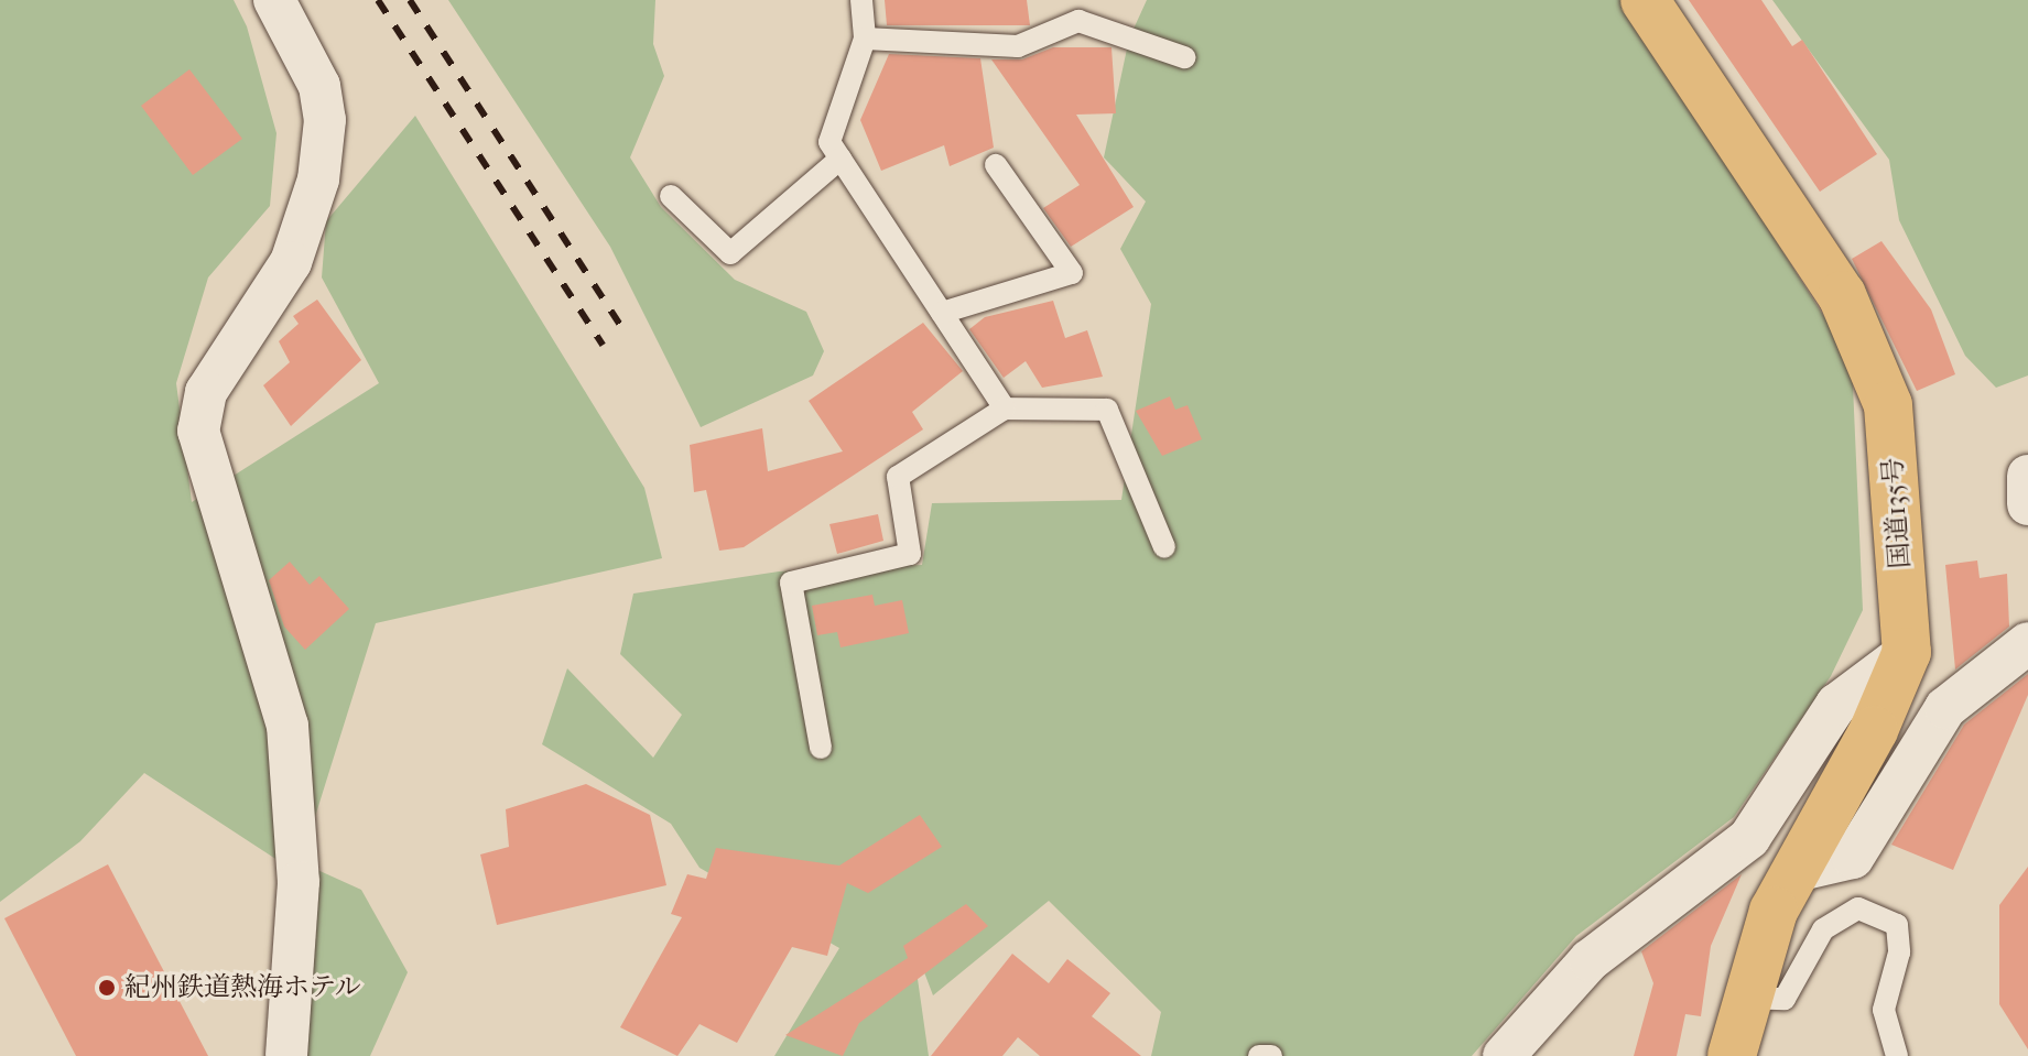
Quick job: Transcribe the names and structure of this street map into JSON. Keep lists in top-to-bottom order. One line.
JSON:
{"streets":{"highway":["国道135号"]},"places":["紀州鉄道熱海ホテル"]}
